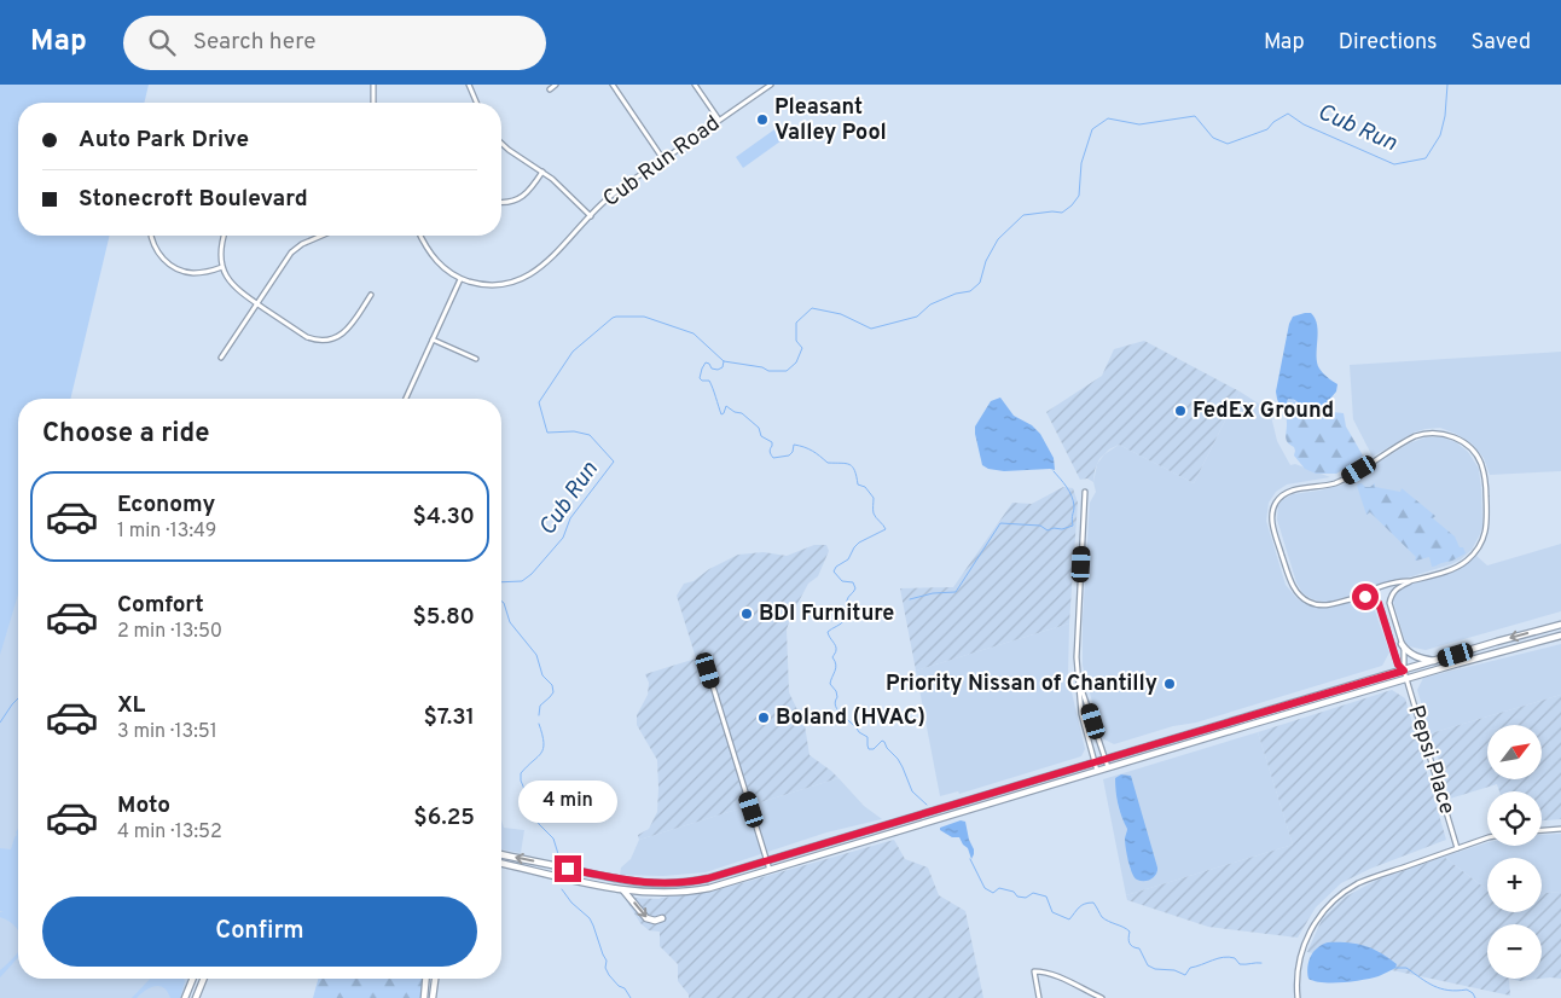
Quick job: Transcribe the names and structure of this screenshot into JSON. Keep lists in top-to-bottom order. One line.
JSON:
{"streets":{"street":["Cub Run Road","Pepsi Place"]},"water":["Cub Run"],"places":["Pleasant Valley Pool","FedEx Ground","BDI Furniture","Priority Nissan of Chantilly","Boland (HVAC)"],"north":"top right","page":{"header":"Map","search":"Search here","nav":["Map","Directions","Saved"],"banner":["Auto Park Drive","Stonecroft Boulevard"],"heading":"Choose a ride","list":[{"name":"Economy","note":"1 min · 13:49","value":"$4.30"},{"name":"Comfort","note":"2 min · 13:50","value":"$5.80"},{"name":"XL","note":"3 min · 13:51","value":"$7.31"},{"name":"Moto","note":"4 min · 13:52","value":"$6.25"}],"map_buttons":["+","−"],"bubble":"4 min","buttons":"Confirm"}}
